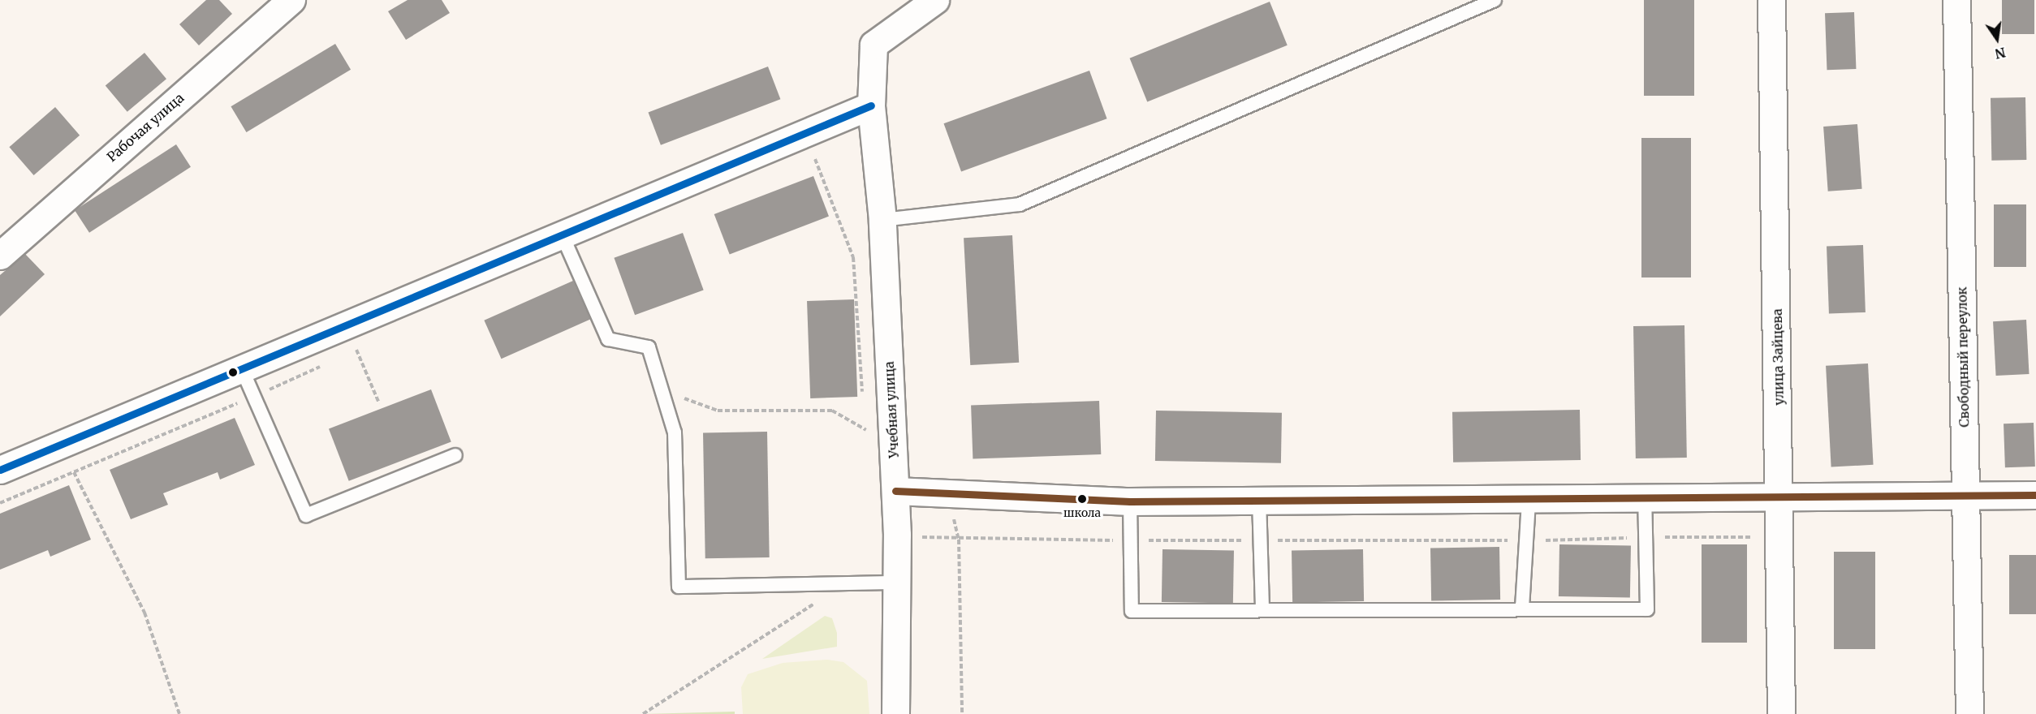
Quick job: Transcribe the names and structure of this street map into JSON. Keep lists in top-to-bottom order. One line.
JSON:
{"streets":{"street":["Рабочая улица","улица Зайцева","Свободный переулок","Учебная улица"]},"places":["школа"],"north":"bottom"}
